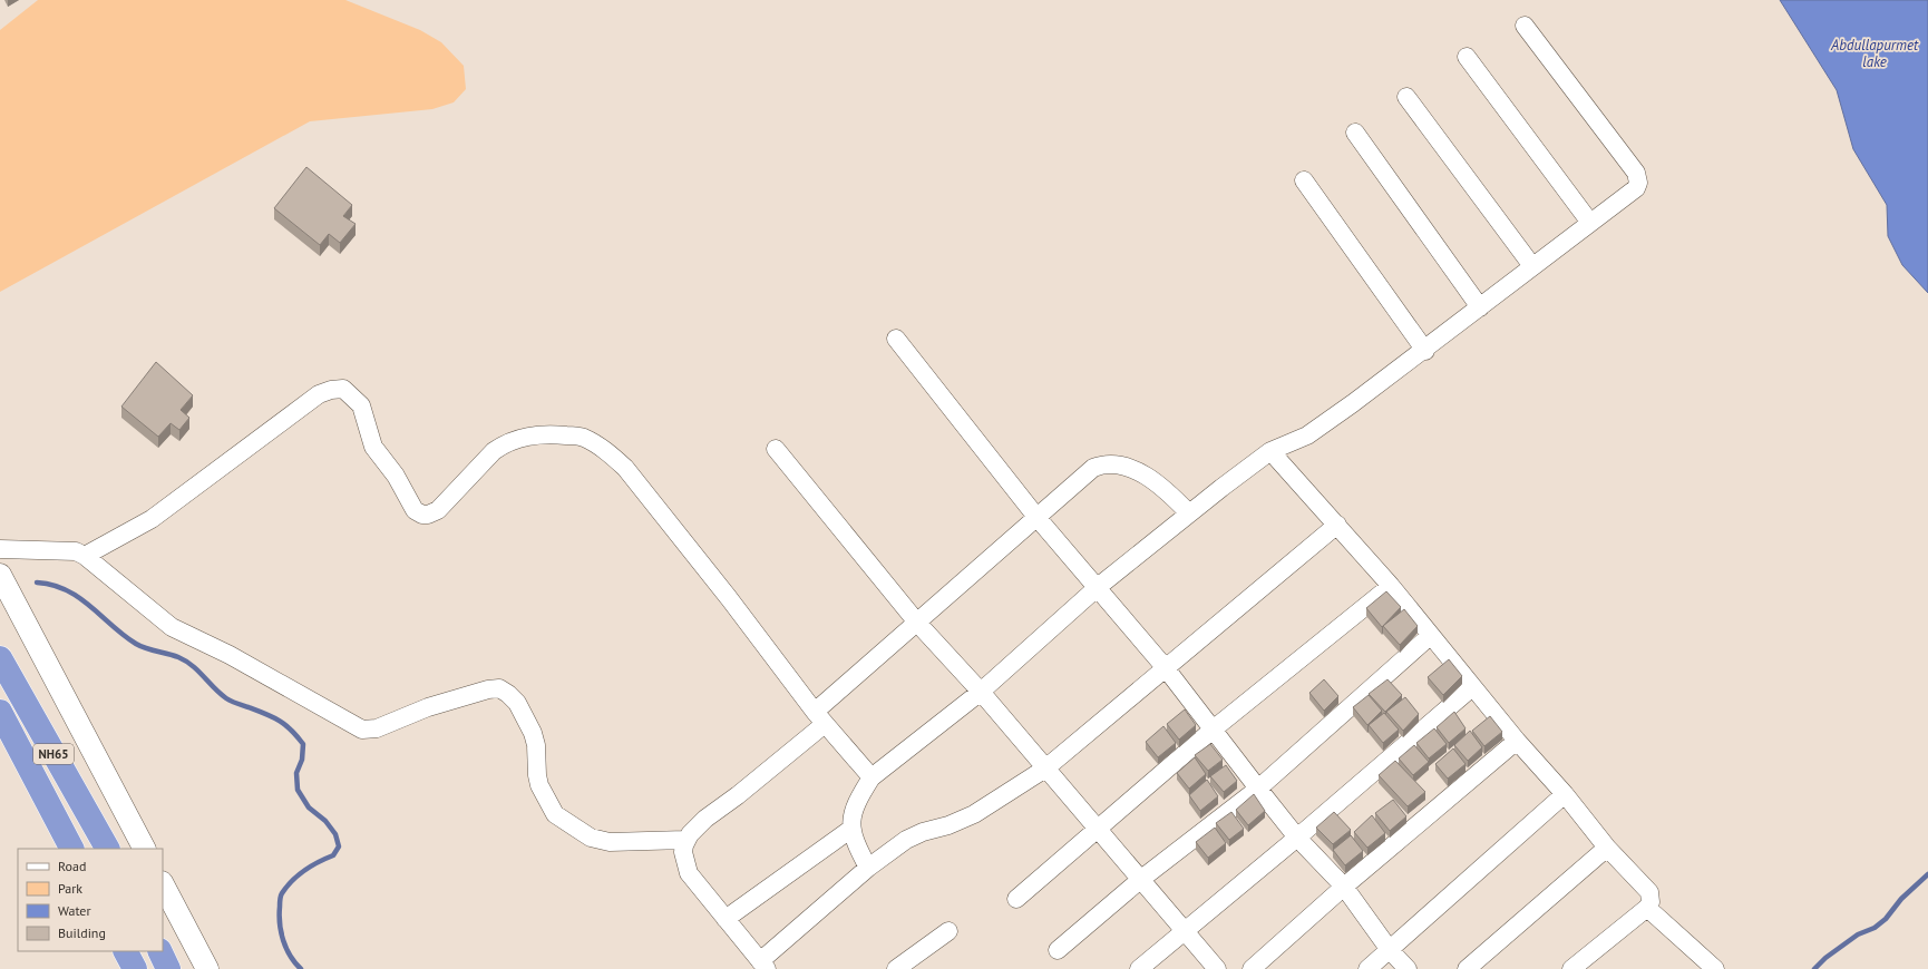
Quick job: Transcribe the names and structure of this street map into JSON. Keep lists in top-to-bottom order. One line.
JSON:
{"streets":{"highway":["NH65"]},"water":["Abdullapurmet lake"],"legend":["Road","Park","Water","Building"]}
